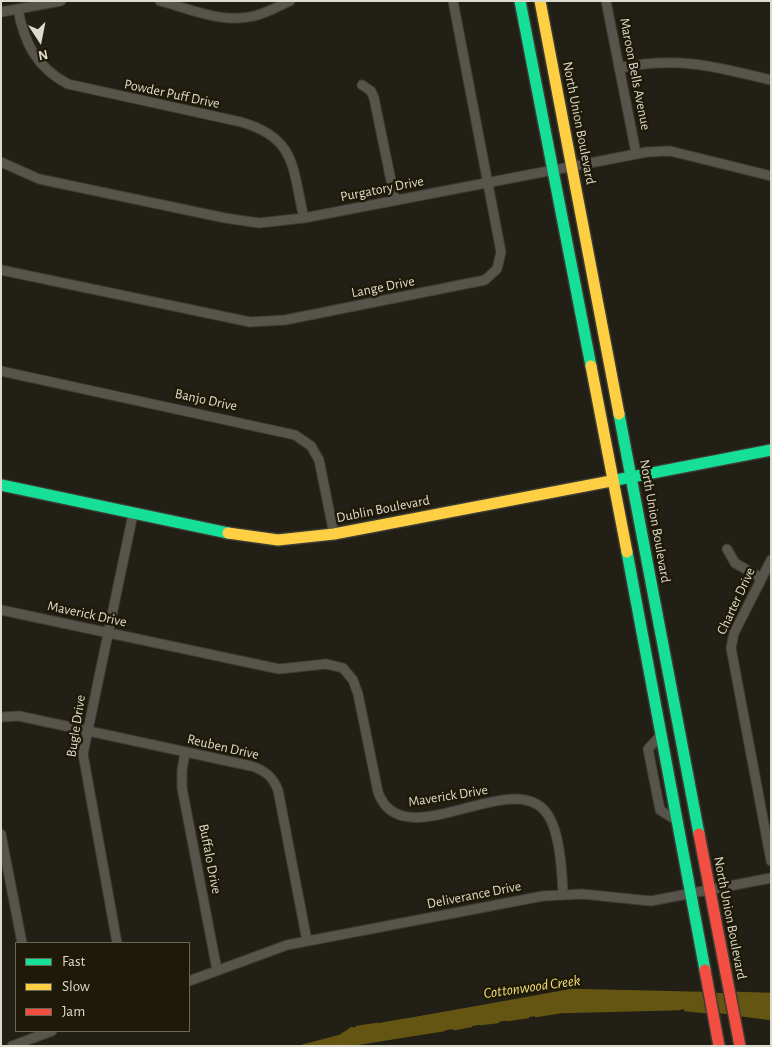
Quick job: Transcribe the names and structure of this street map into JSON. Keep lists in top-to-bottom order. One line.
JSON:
{"streets":{"main road":["North Union Boulevard","Dublin Boulevard"],"street":["Maroon Bells Avenue","Powder Puff Drive","Purgatory Drive","Lange Drive","Banjo Drive","Charter Drive","Maverick Drive","Bugle Drive","Reuben Drive","Buffalo Drive","Deliverance Drive"]},"crossings":[["Maroon Bells Avenue","Purgatory Drive"],["Powder Puff Drive","Purgatory Drive"],["North Union Boulevard","Purgatory Drive"],["North Union Boulevard","Dublin Boulevard"],["North Union Boulevard","Deliverance Drive"],["Purgatory Drive","Lange Drive"],["Banjo Drive","Dublin Boulevard"],["Dublin Boulevard","Bugle Drive"],["Maverick Drive","Bugle Drive"],["Maverick Drive","Deliverance Drive"],["Bugle Drive","Reuben Drive"],["Reuben Drive","Buffalo Drive"],["Reuben Drive","Deliverance Drive"],["Buffalo Drive","Deliverance Drive"]],"water":["Cottonwood Creek"],"legend":["Fast","Slow","Jam"],"north":"bottom"}
